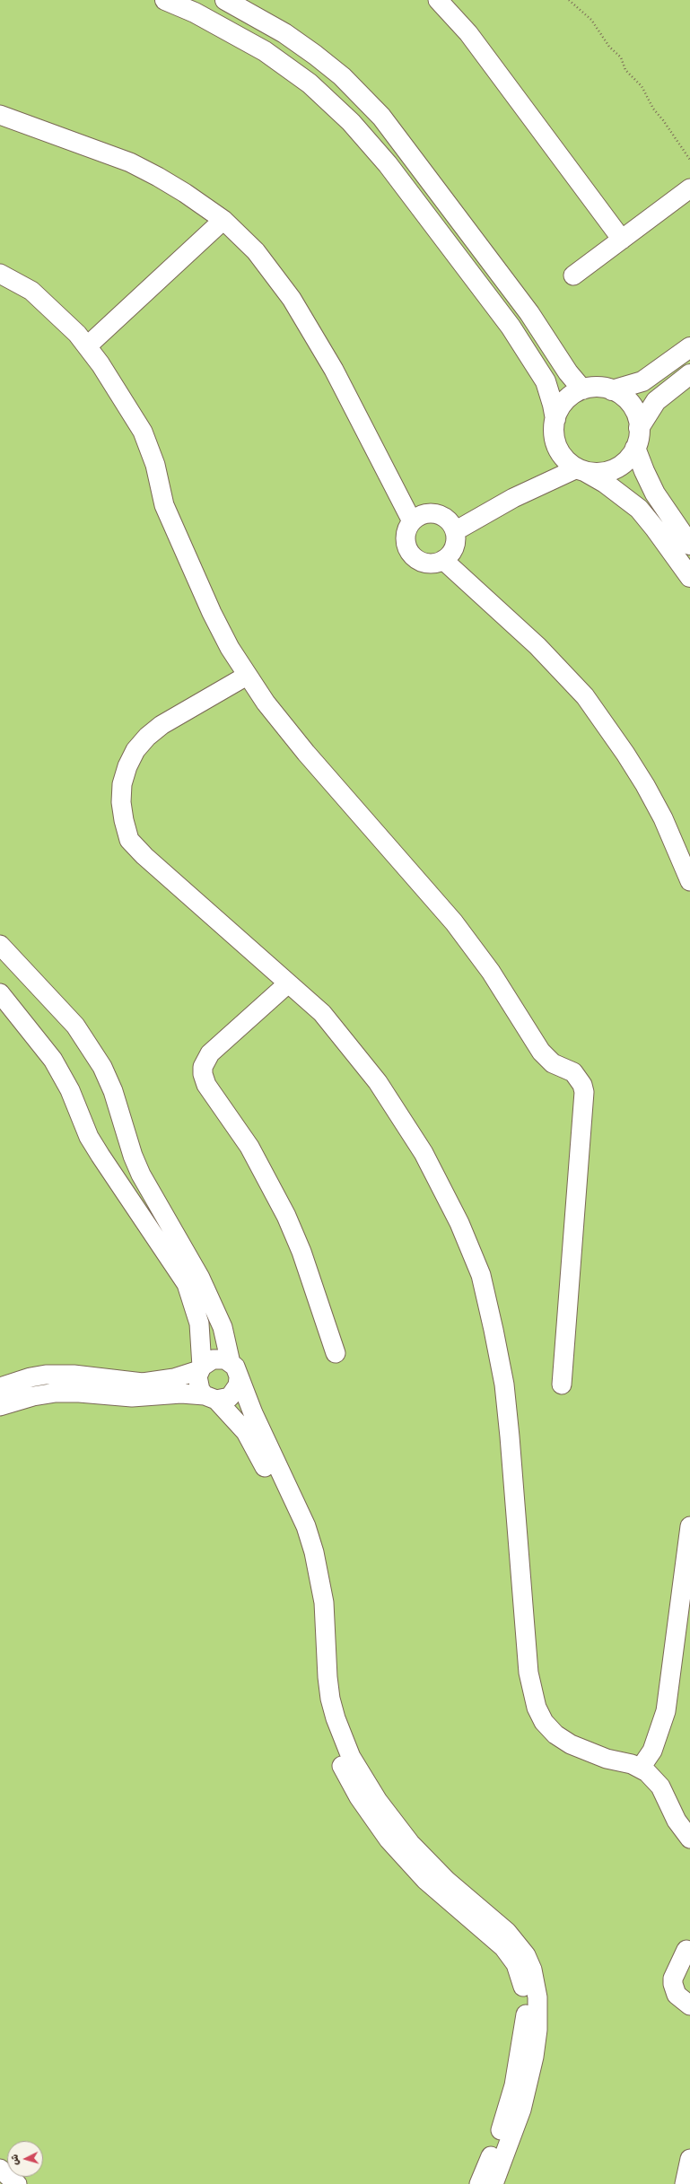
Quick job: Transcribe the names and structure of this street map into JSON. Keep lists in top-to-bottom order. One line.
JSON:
{"north":"left"}
